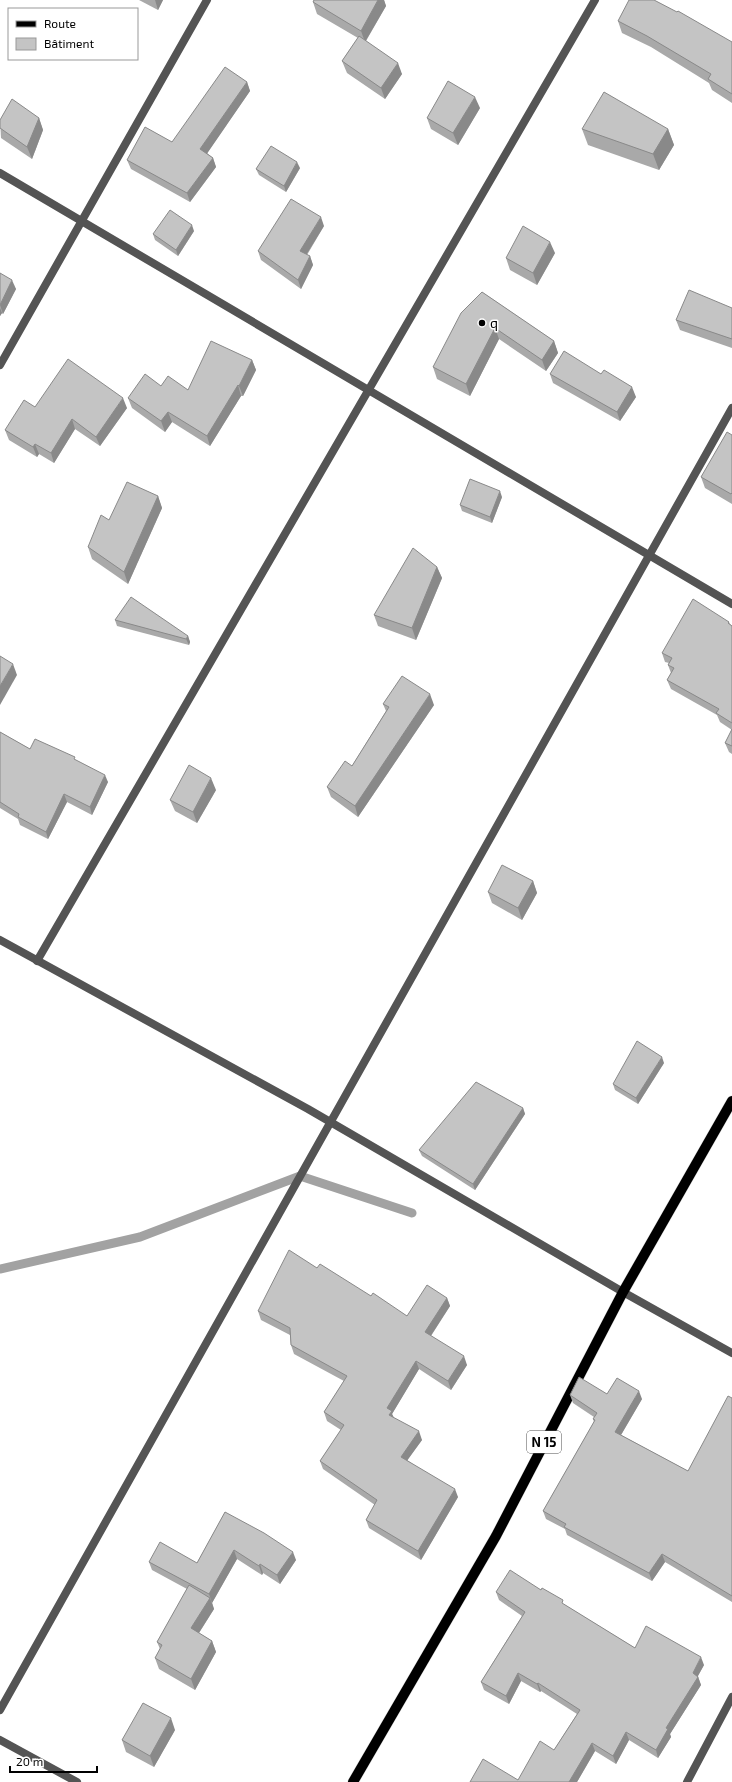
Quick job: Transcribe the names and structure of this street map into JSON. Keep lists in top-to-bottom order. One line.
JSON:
{"streets":{"main road":["N 15"]},"places":["q"],"legend":["Route","Bâtiment"],"scale_bar":"20 m"}
